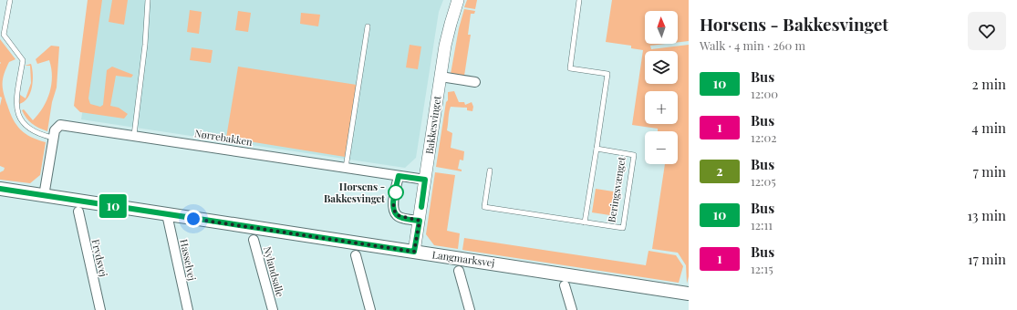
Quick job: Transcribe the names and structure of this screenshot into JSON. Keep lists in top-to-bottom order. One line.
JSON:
{"streets":{"main road":["Langmarksvej"],"street":["Bakkesvinget","Nørrebakken","Frydsvej","Hasselvej","Nylandsalle"],"lane":["Beringsvænget"]},"crossings":[["Bakkesvinget","Nørrebakken"],["Bakkesvinget","Langmarksvej"],["Nørrebakken","Langmarksvej"],["Langmarksvej","Hasselvej"]],"places":["Horsens - Bakkesvinget"],"lines":["bus line 10"],"north":"top","page":{"on_map":"10","heading":["Horsens - Bakkesvinget","Walk · 4 min · 260 m"],"map_buttons":["+","−"],"list":[{"mark":"10","name":"Bus","note":"12:00","value":"2 min"},{"mark":"1","name":"Bus","note":"12:02","value":"4 min"},{"mark":"2","name":"Bus","note":"12:05","value":"7 min"},{"mark":"10","name":"Bus","note":"12:11","value":"13 min"},{"mark":"1","name":"Bus","note":"12:15","value":"17 min"}]}}
